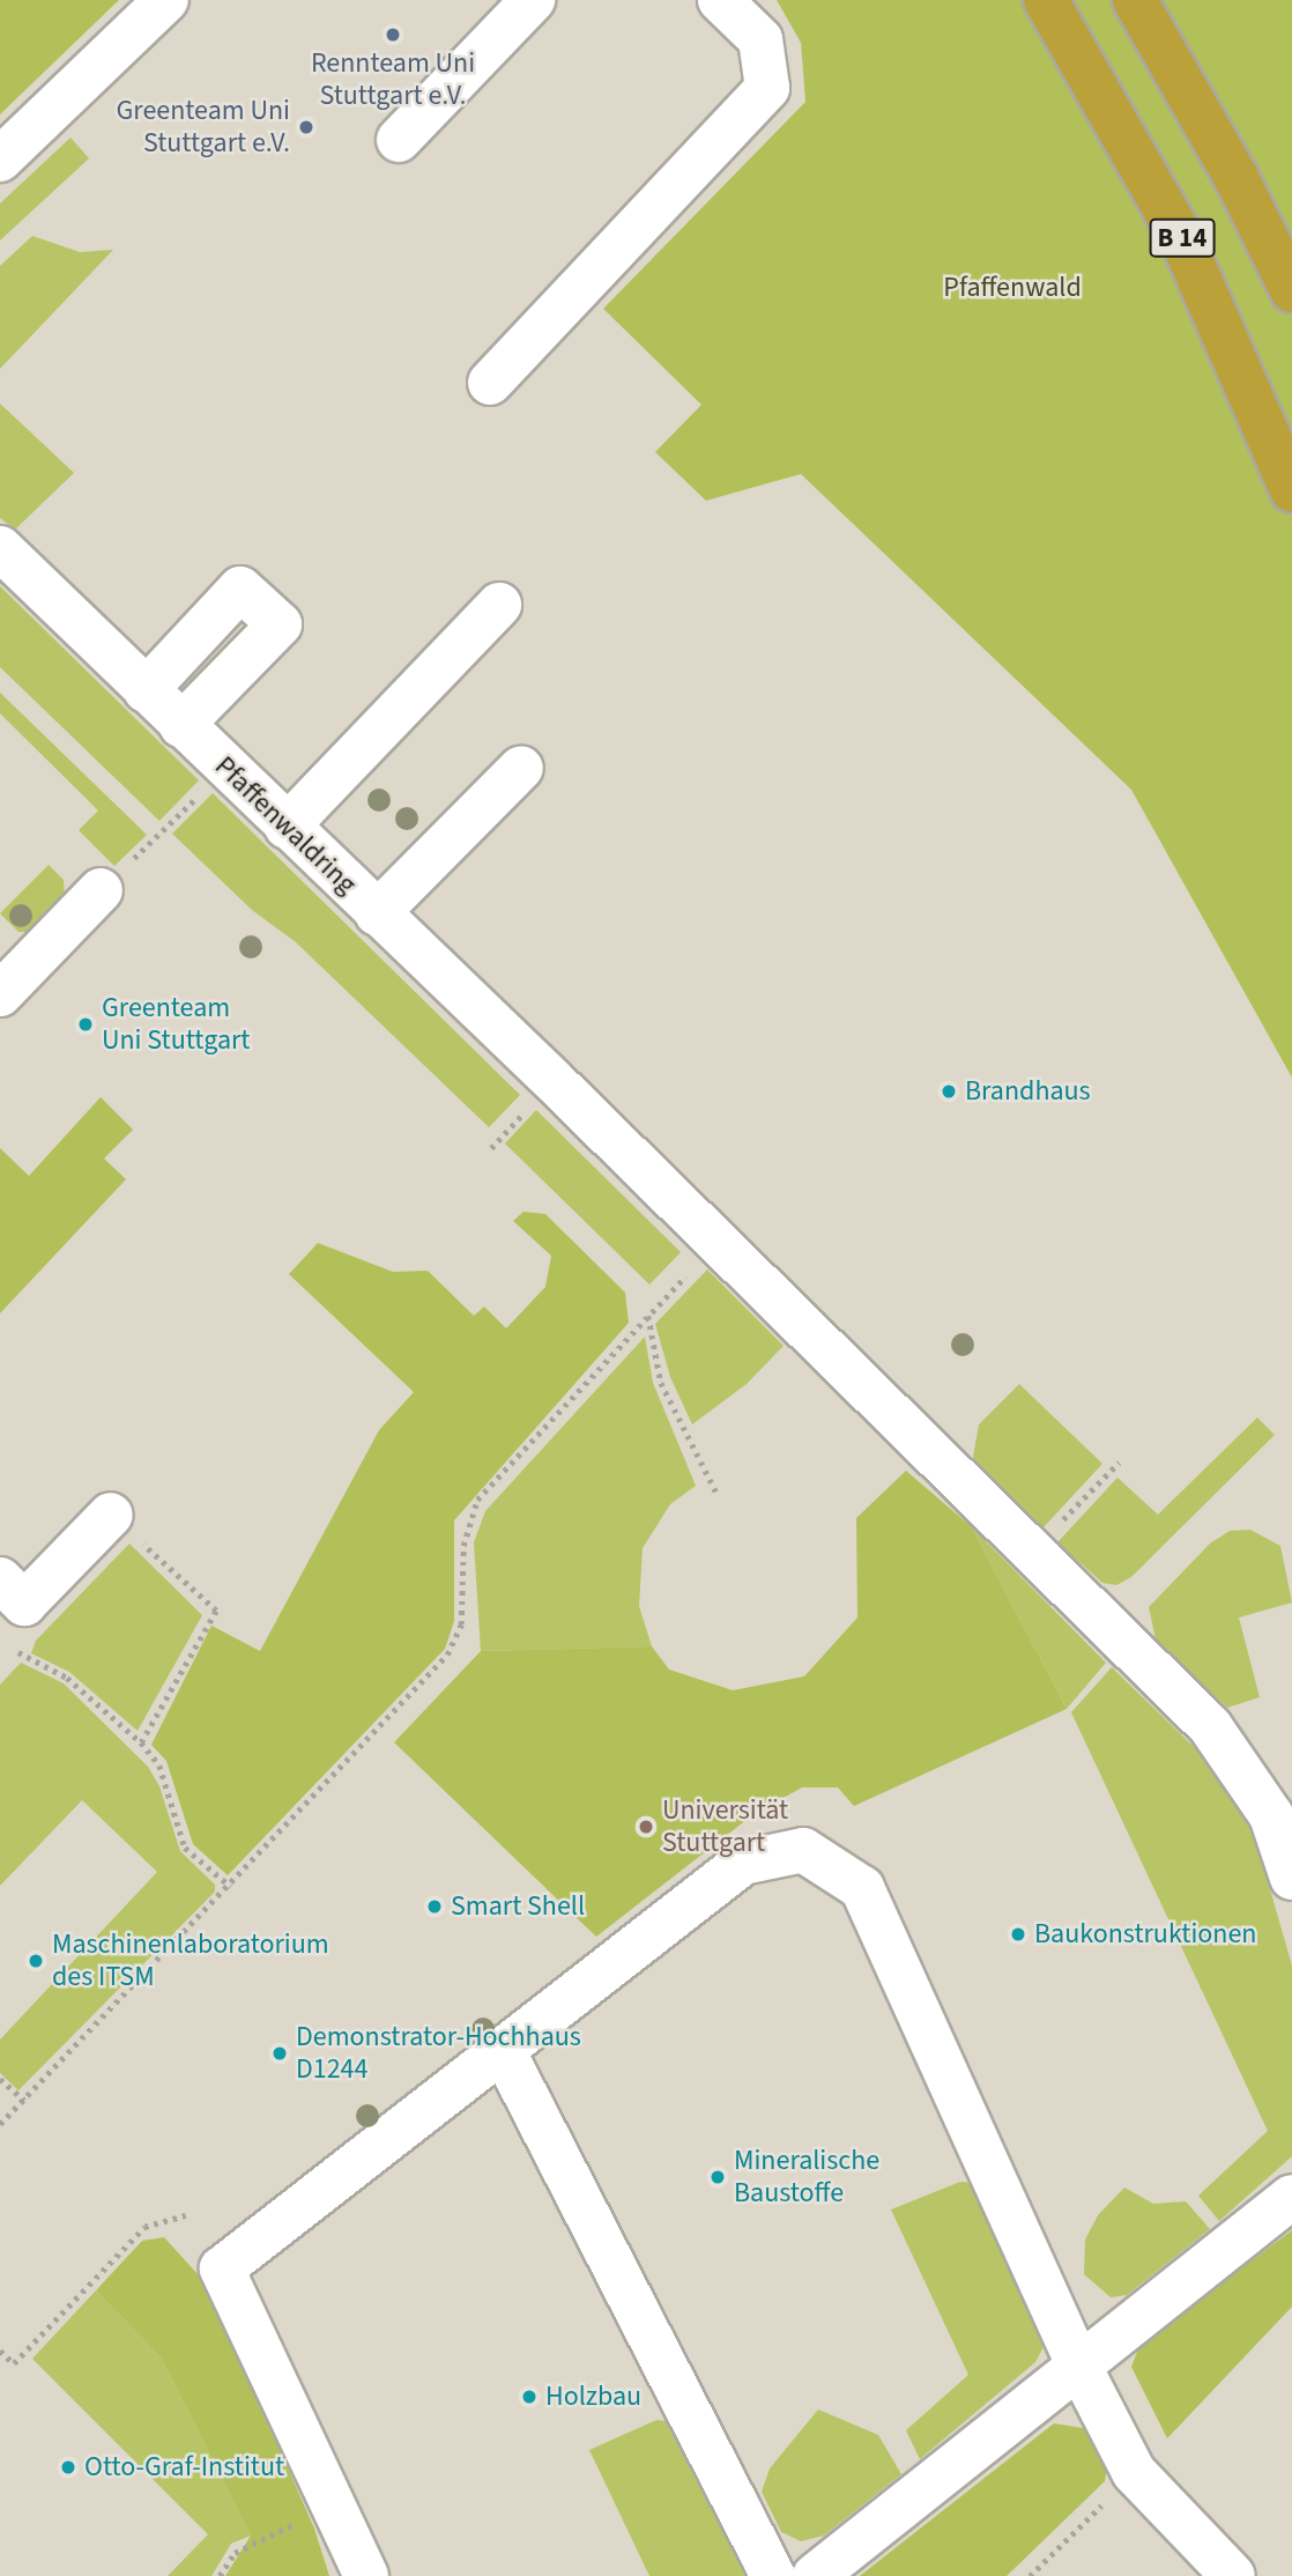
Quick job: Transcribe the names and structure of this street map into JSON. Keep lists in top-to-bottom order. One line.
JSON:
{"streets":{"highway":["B 14"],"street":["Pfaffenwaldring"]},"parks":["Pfaffenwald"],"places":["Rennteam Uni Stuttgart e.V.","Greenteam Uni Stuttgart e.V.","Greenteam Uni Stuttgart","Brandhaus","Universität Stuttgart","Smart Shell","Baukonstruktionen","Maschinenlaboratorium des ITSM","Demonstrator-Hochhaus D1244","Mineralische Baustoffe","Holzbau","Otto-Graf-Institut"]}
